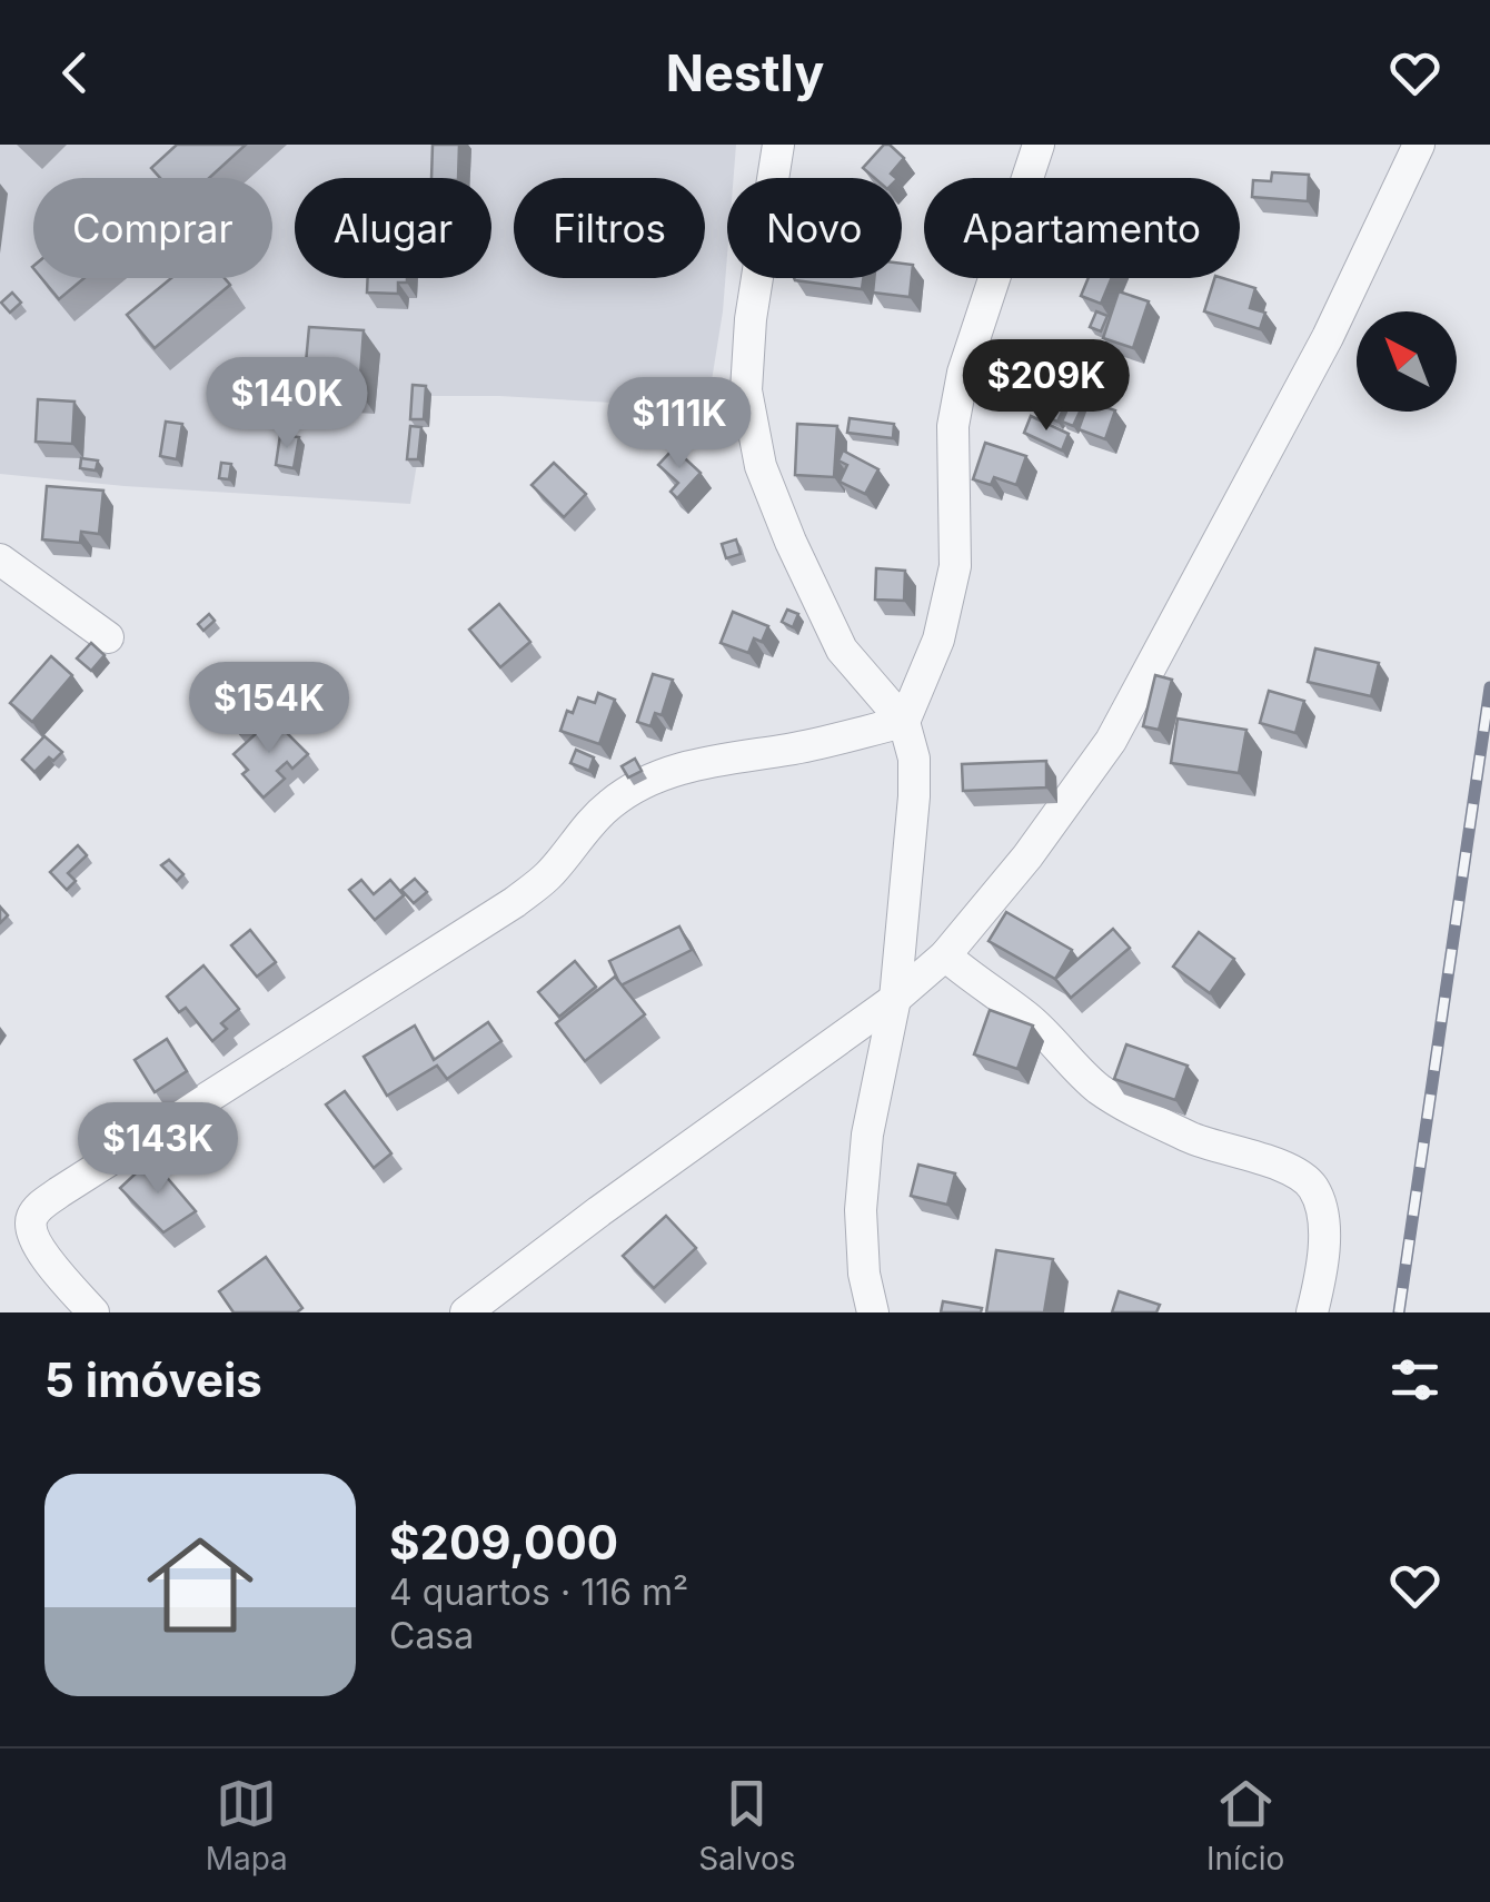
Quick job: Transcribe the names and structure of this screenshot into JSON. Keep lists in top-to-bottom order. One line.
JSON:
{"north":"top left","page":{"header":"Nestly","chip":["Comprar","Alugar","Filtros","Novo","Apartamento"],"price":["$209K","$140K","$111K","$154K","$143K"],"heading":"5 imóveis","list":[{"name":"$209,000","note":"4 quartos · 116 m² · Casa"}],"tabs":["Mapa","Salvos","Início"]}}
